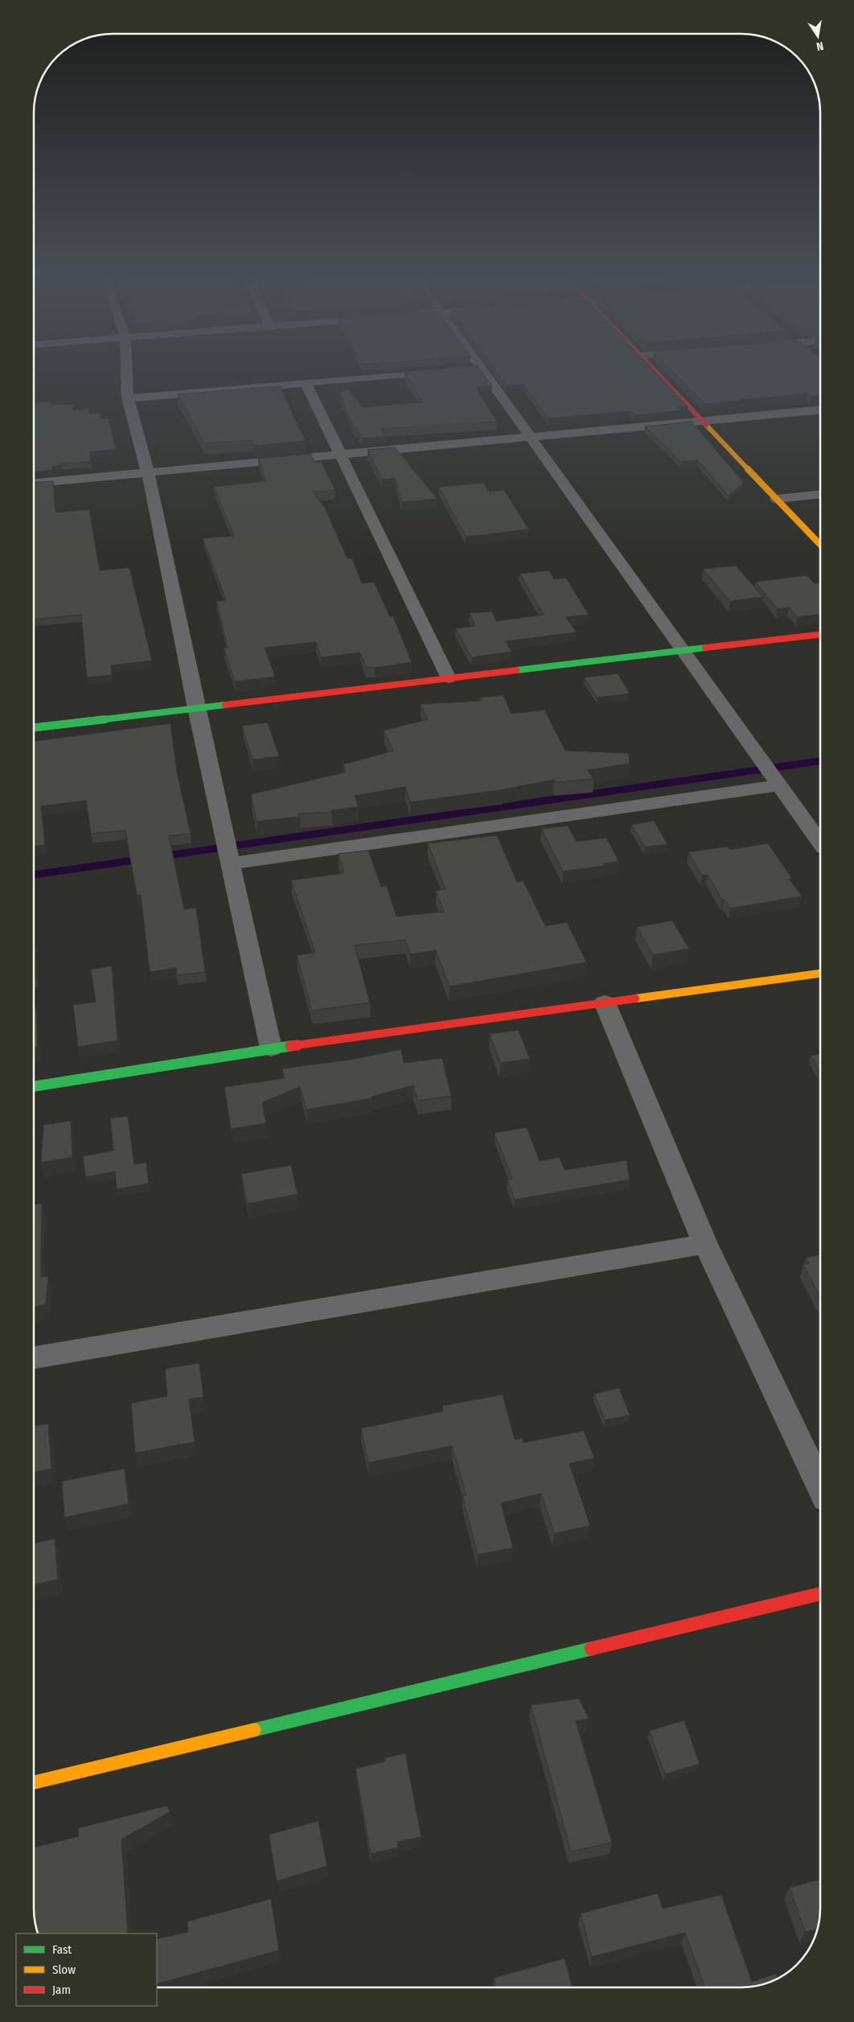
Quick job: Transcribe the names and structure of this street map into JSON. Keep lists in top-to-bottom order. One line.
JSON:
{"legend":["Fast","Slow","Jam"],"north":"bottom"}
